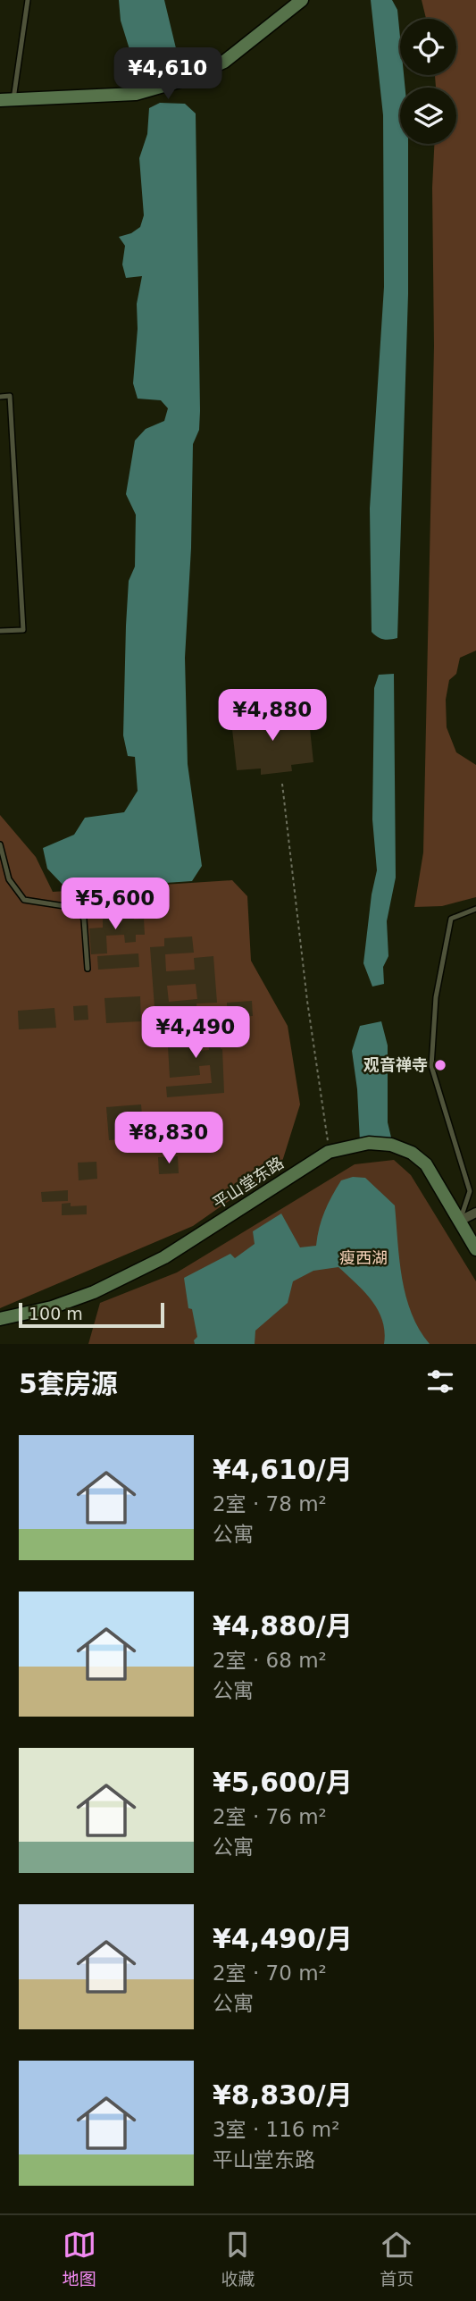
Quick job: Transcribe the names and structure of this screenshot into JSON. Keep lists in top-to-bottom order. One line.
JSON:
{"streets":{"street":["平山堂东路"]},"parks":["瘦西湖"],"places":["观音禅寺"],"scale_bar":"100 m","page":{"price":["¥4,610","¥4,880","¥5,600","¥4,490","¥8,830"],"scale":"100 m","heading":"5套房源","list":[{"name":"¥4,610/月","note":"2室 · 78 m² · 公寓"},{"name":"¥4,880/月","note":"2室 · 68 m² · 公寓"},{"name":"¥5,600/月","note":"2室 · 76 m² · 公寓"},{"name":"¥4,490/月","note":"2室 · 70 m² · 公寓"},{"name":"¥8,830/月","note":"3室 · 116 m² · 平山堂东路"}],"tabs":["地图","收藏","首页"]}}
